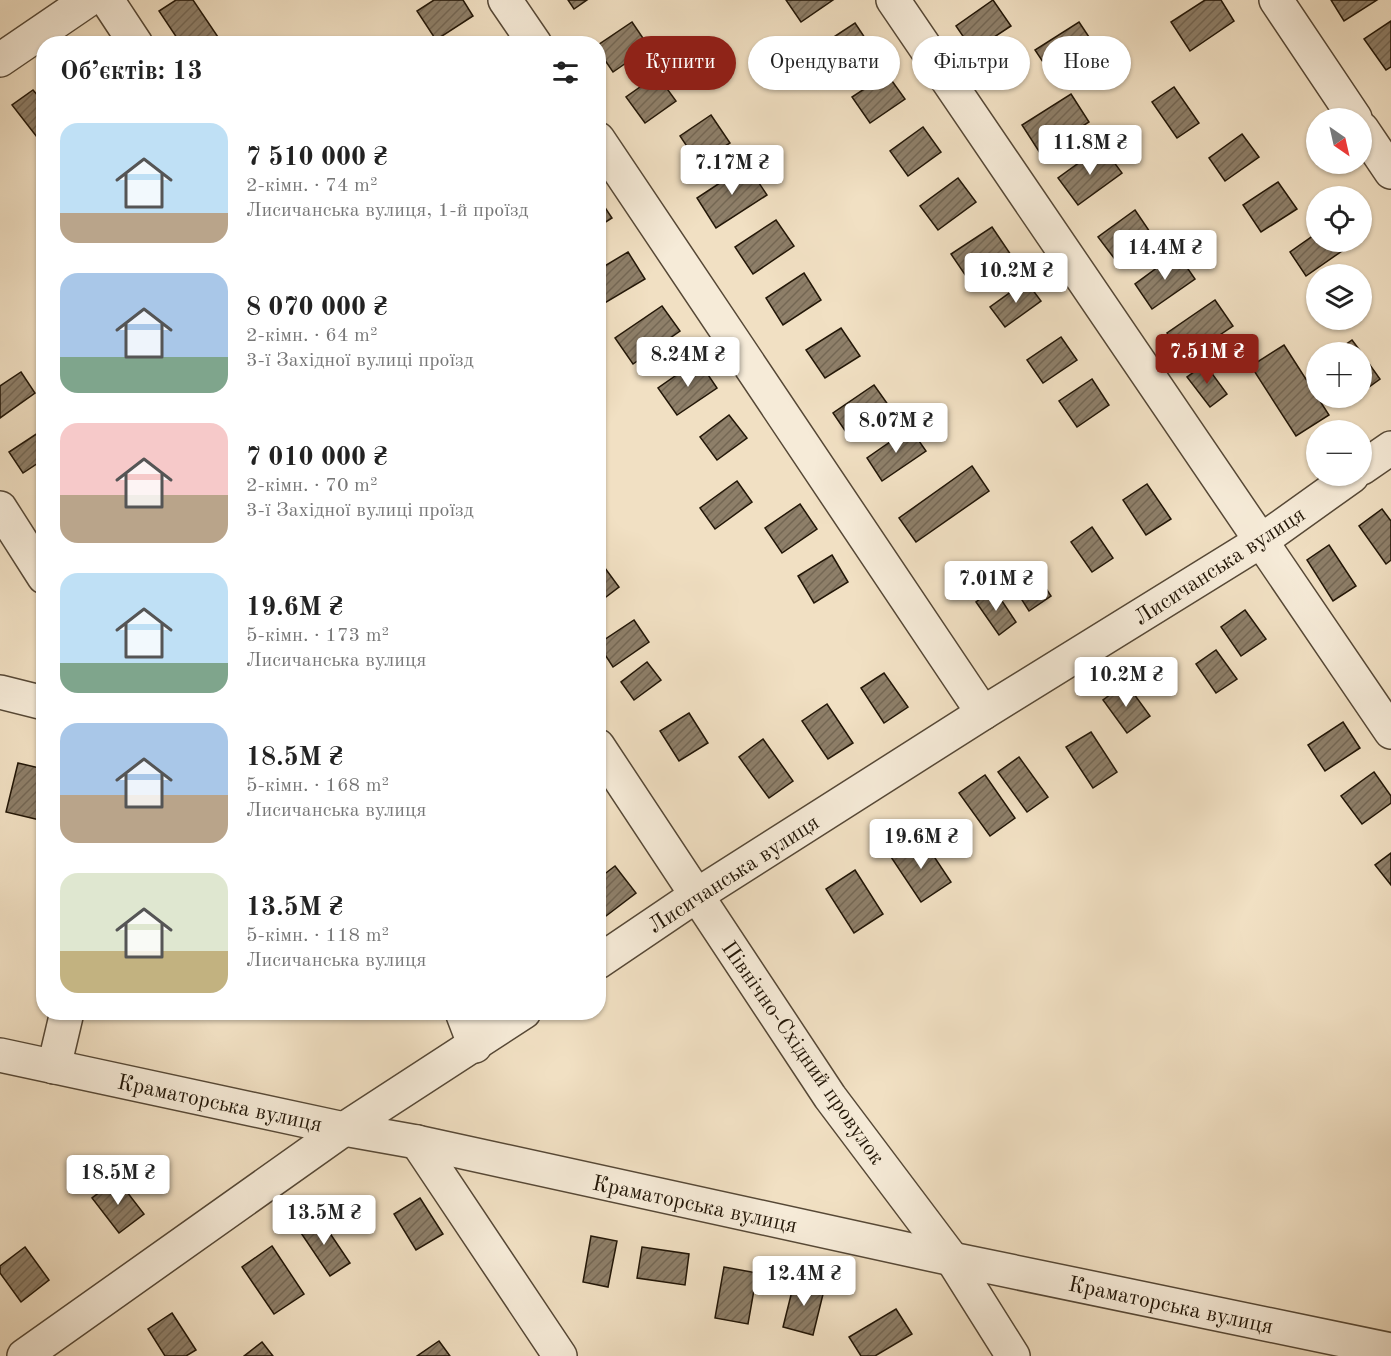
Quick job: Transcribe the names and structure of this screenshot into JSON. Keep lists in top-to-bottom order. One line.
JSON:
{"streets":{"street":["Лисичанська вулиця","Північно-Східний провулок","Краматорська вулиця"]},"crossings":[["Лисичанська вулиця","Північно-Східний провулок"],["Північно-Східний провулок","Краматорська вулиця"]],"north":"bottom right","page":{"chip":["Купити","Орендувати","Фільтри","Нове"],"heading":"Об’єктів: 13","map_buttons":["+","−"],"list":[{"name":"7 510 000 ₴","note":"2-кімн. · 74 m² · Лисичанська вулиця, 1-й проїзд"},{"name":"8 070 000 ₴","note":"2-кімн. · 64 m² · 3-ї Західної вулиці проїзд"},{"name":"7 010 000 ₴","note":"2-кімн. · 70 m² · 3-ї Західної вулиці проїзд"},{"name":"19.6M ₴","note":"5-кімн. · 173 m² · Лисичанська вулиця"},{"name":"18.5M ₴","note":"5-кімн. · 168 m² · Лисичанська вулиця"},{"name":"13.5M ₴","note":"5-кімн. · 118 m² · Лисичанська вулиця"}],"price":["11.8M ₴","7.17M ₴","14.4M ₴","10.2M ₴","7.51M ₴","8.24M ₴","8.07M ₴","7.01M ₴","10.2M ₴","19.6M ₴","18.5M ₴","13.5M ₴","12.4M ₴"]}}
